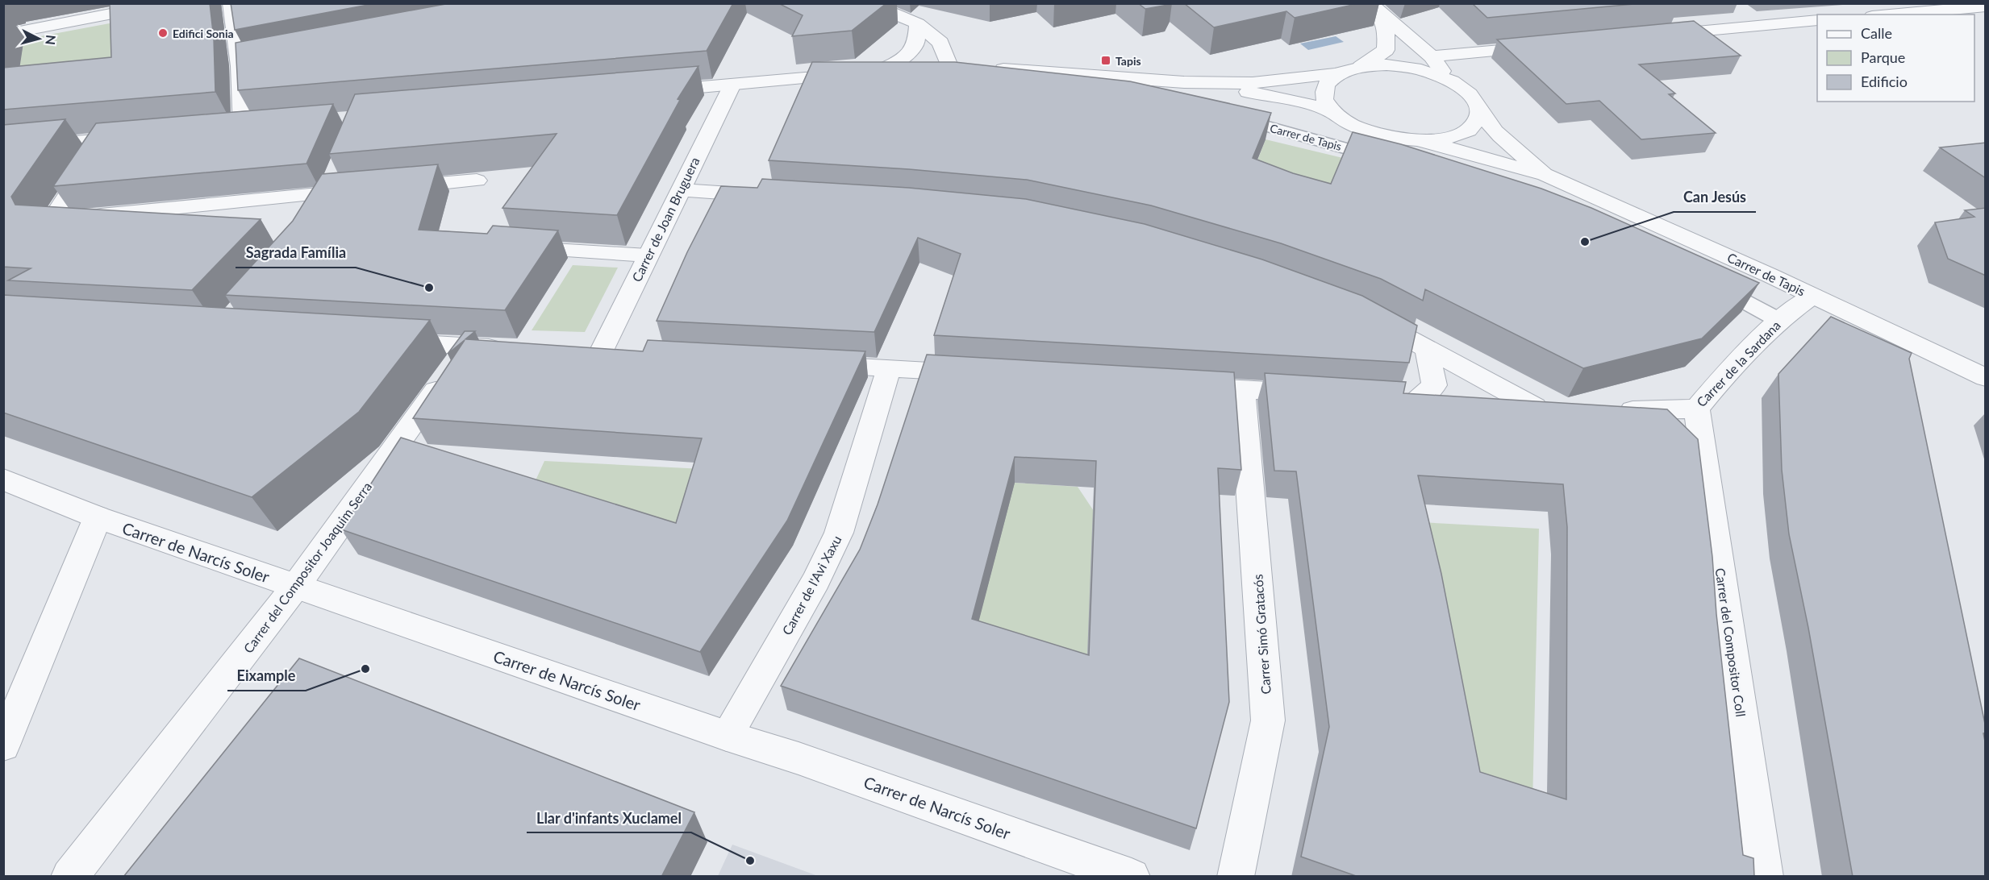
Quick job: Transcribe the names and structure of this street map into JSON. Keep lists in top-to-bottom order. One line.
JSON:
{"streets":{"street":["Carrer de Tapis","Carrer de Joan Bruguera","Carrer de la Sardana","Carrer de Narcís Soler","Carrer del Compositor Joaquim Serra","Carrer de l'Avi Xaxu","Carrer Simó Gratacós","Carrer del Compositor Coll"]},"crossings":[["Carrer de Tapis","Carrer de la Sardana"],["Carrer de la Sardana","Carrer del Compositor Coll"],["Carrer de Narcís Soler","Carrer del Compositor Joaquim Serra"],["Carrer de Narcís Soler","Carrer de l'Avi Xaxu"]],"places":{"other":["Edifici Sonia","Can Jesús","Sagrada Família","Eixample","Llar d'infants Xuclamel"],"transit":["Tapis"]},"legend":["Calle","Parque","Edificio"],"north":"right"}
